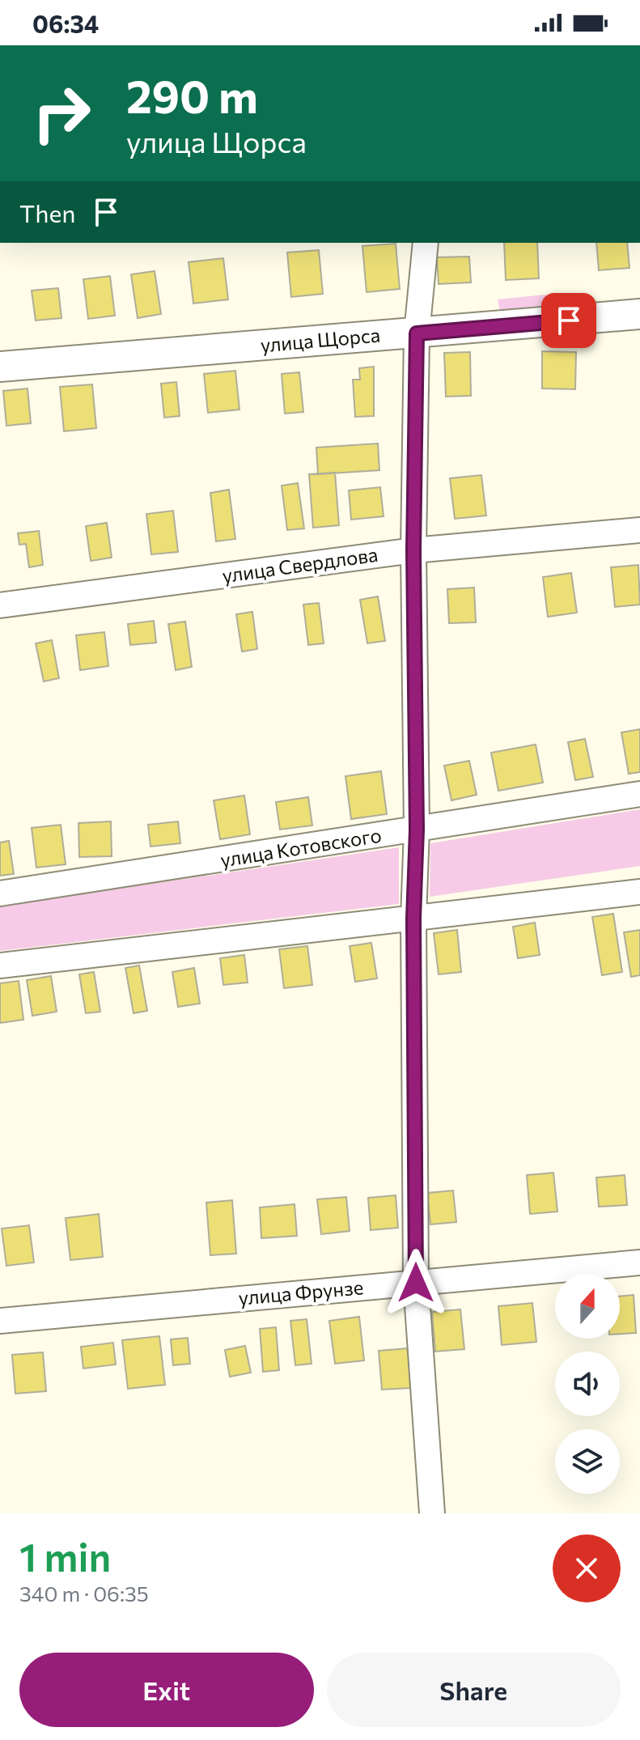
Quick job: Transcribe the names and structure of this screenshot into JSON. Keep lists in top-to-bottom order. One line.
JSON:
{"streets":{"street":["улица Щорса","улица Свердлова","улица Котовского","улица Фрунзе"]},"north":"top","page":{"status":"06:34","turn":["290 m","улица Щорса"],"then":"Then","heading":["1 min","340 m · 06:35"],"buttons":["Exit","Share"]}}
